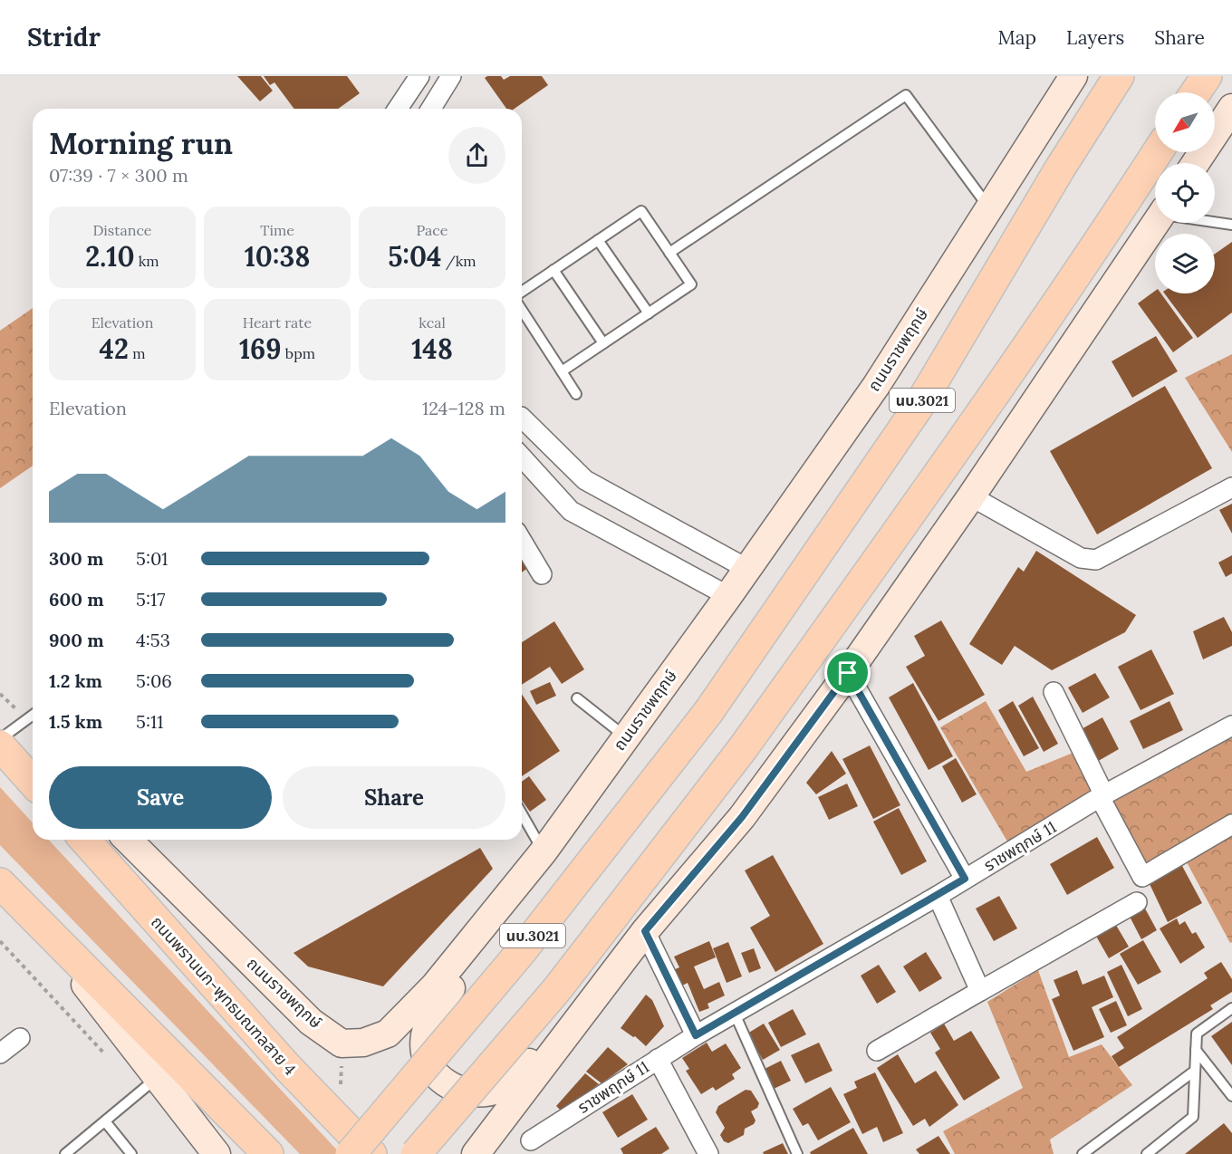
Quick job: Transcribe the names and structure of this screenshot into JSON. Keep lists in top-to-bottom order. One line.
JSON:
{"streets":{"main road":["ถนนราชพฤกษ์","นบ.3021","ถนนพรานนก-พุทธมณฑลสาย 4"],"street":["ราชพฤกษ์ 11"]},"north":"bottom left","page":{"header":"Stridr","nav":["Map","Layers","Share"],"heading":["Morning run","07:39 · 7 × 300 m"],"stats":[["Distance","2.10 km"],["Time","10:38"],["Pace","5:04 /km"],["Elevation","42 m"],["Heart rate","169 bpm"],["kcal","148"]],"chart":["Elevation","124–128 m"],"list":[{"name":"300 m","note":"5:01"},{"name":"600 m","note":"5:17"},{"name":"900 m","note":"4:53"},{"name":"1.2 km","note":"5:06"},{"name":"1.5 km","note":"5:11"}],"buttons":["Save","Share"]}}
